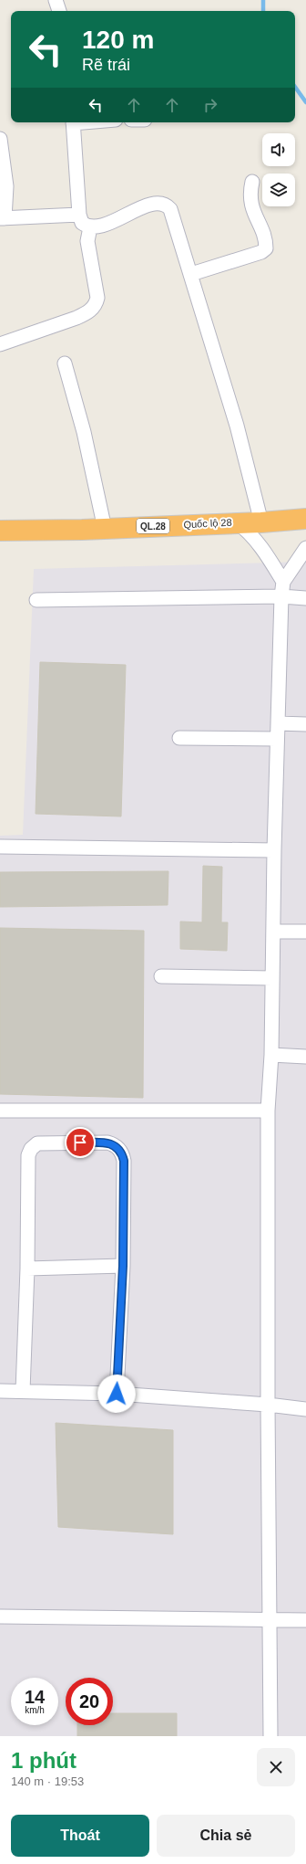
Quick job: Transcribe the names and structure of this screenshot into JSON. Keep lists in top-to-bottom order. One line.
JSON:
{"streets":{"highway":["Quốc lộ 28","QL.28"]},"page":{"turn":["120 m","Rẽ trái"],"speed":"14 km/h","limit":"20","heading":["1 phút","140 m · 19:53"],"buttons":["Thoát","Chia sẻ"]}}
